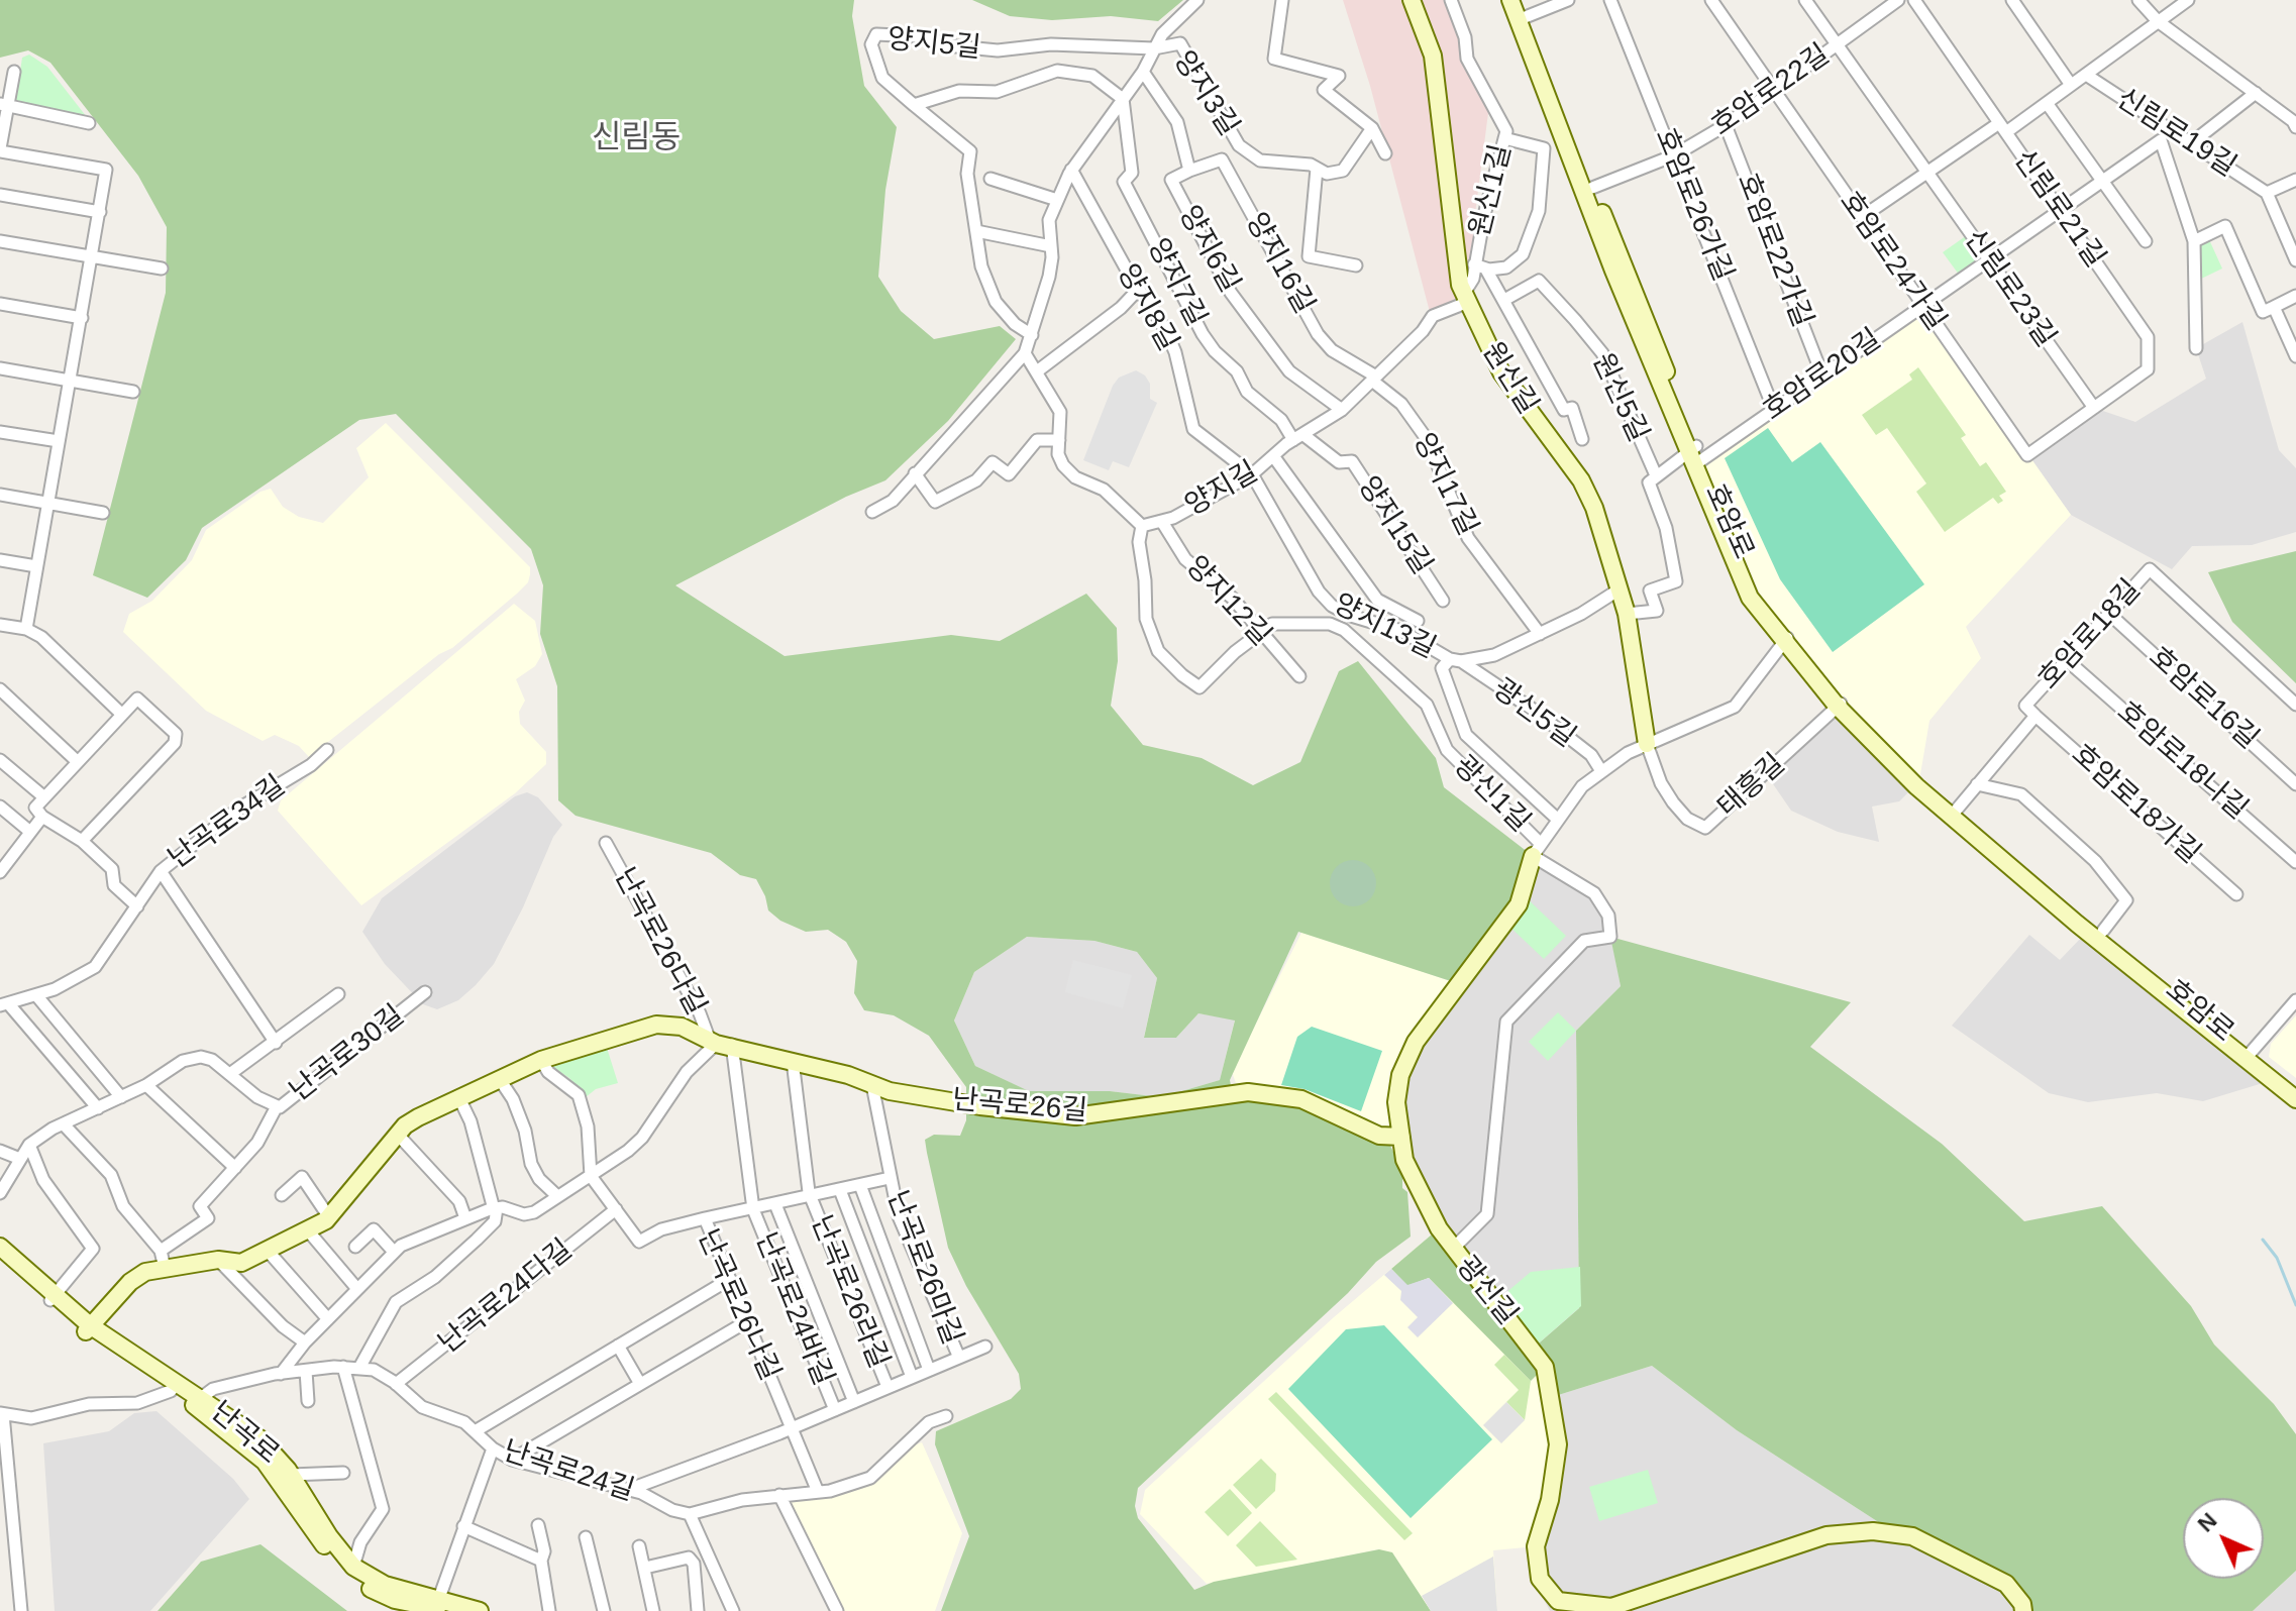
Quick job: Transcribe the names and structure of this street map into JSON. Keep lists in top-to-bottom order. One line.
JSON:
{"streets":{"street":["양지5길","호암로22길","양지3길","신림로19길","원신1길","호암로26가길","신림로21길","양지6길","호암로22가길","호암로24가길","양지16길","양지7길","신림로23길","양지8길","호암로20길","원신길","원신5길","양지17길","양지길","호암로","양지15길","양지12길","양지13길","호암로18길","호암로16길","광신5길","호암로18나길","태흥길","광신1길","호암로18가길","난곡로34길","난곡로26다길","난곡로30길","난곡로26길","난곡로26마길","광신길","난곡로26라길","난곡로24다길","난곡로26나길","난곡로24바길","난곡로","난곡로24길"]},"crossings":[["양지5길","양지3길"],["양지5길","양지7길"],["호암로22길","호암로26가길"],["호암로22길","호암로22가길"],["호암로22길","호암로24가길"],["호암로22길","신림로23길"],["호암로22길","호암로"],["신림로19길","호암로20길"],["원신1길","원신길"],["원신1길","양지길"],["호암로26가길","호암로20길"],["신림로21길","호암로24가길"],["신림로21길","신림로23길"],["신림로21길","호암로20길"],["양지6길","양지16길"],["양지6길","양지길"],["호암로22가길","호암로20길"],["호암로24가길","신림로23길"],["호암로24가길","호암로20길"],["양지16길","양지17길"],["양지16길","양지길"],["양지7길","양지길"],["양지7길","양지15길"],["신림로23길","호암로20길"],["양지8길","양지길"],["양지8길","양지13길"],["호암로20길","원신5길"],["호암로20길","호암로"],["원신길","양지길"],["원신길","양지13길"],["원신길","태흥길"],["원신길","광신길"],["양지17길","양지길"],["양지17길","양지13길"],["양지길","양지15길"],["양지길","양지12길"],["양지길","양지13길"],["호암로","호암로18길"],["호암로","태흥길"],["호암로","광신길"],["양지12길","광신1길"],["양지13길","광신5길"],["호암로18길","호암로16길"],["호암로18길","호암로18나길"],["호암로18길","호암로18가길"],["광신5길","광신길"],["태흥길","광신길"],["광신1길","광신길"],["난곡로34길","난곡로30길"],["난곡로26다길","난곡로26길"],["난곡로26길","난곡로26마길"],["난곡로26길","광신길"],["난곡로26길","난곡로26라길"],["난곡로26길","난곡로"],["난곡로26마길","난곡로24바길"],["난곡로26라길","난곡로24바길"],["난곡로24다길","난곡로26나길"],["난곡로24다길","난곡로24길"],["난곡로26나길","난곡로24바길"],["난곡로24바길","난곡로24길"],["난곡로","난곡로24길"]],"districts":["신림동"],"north":"top left"}
